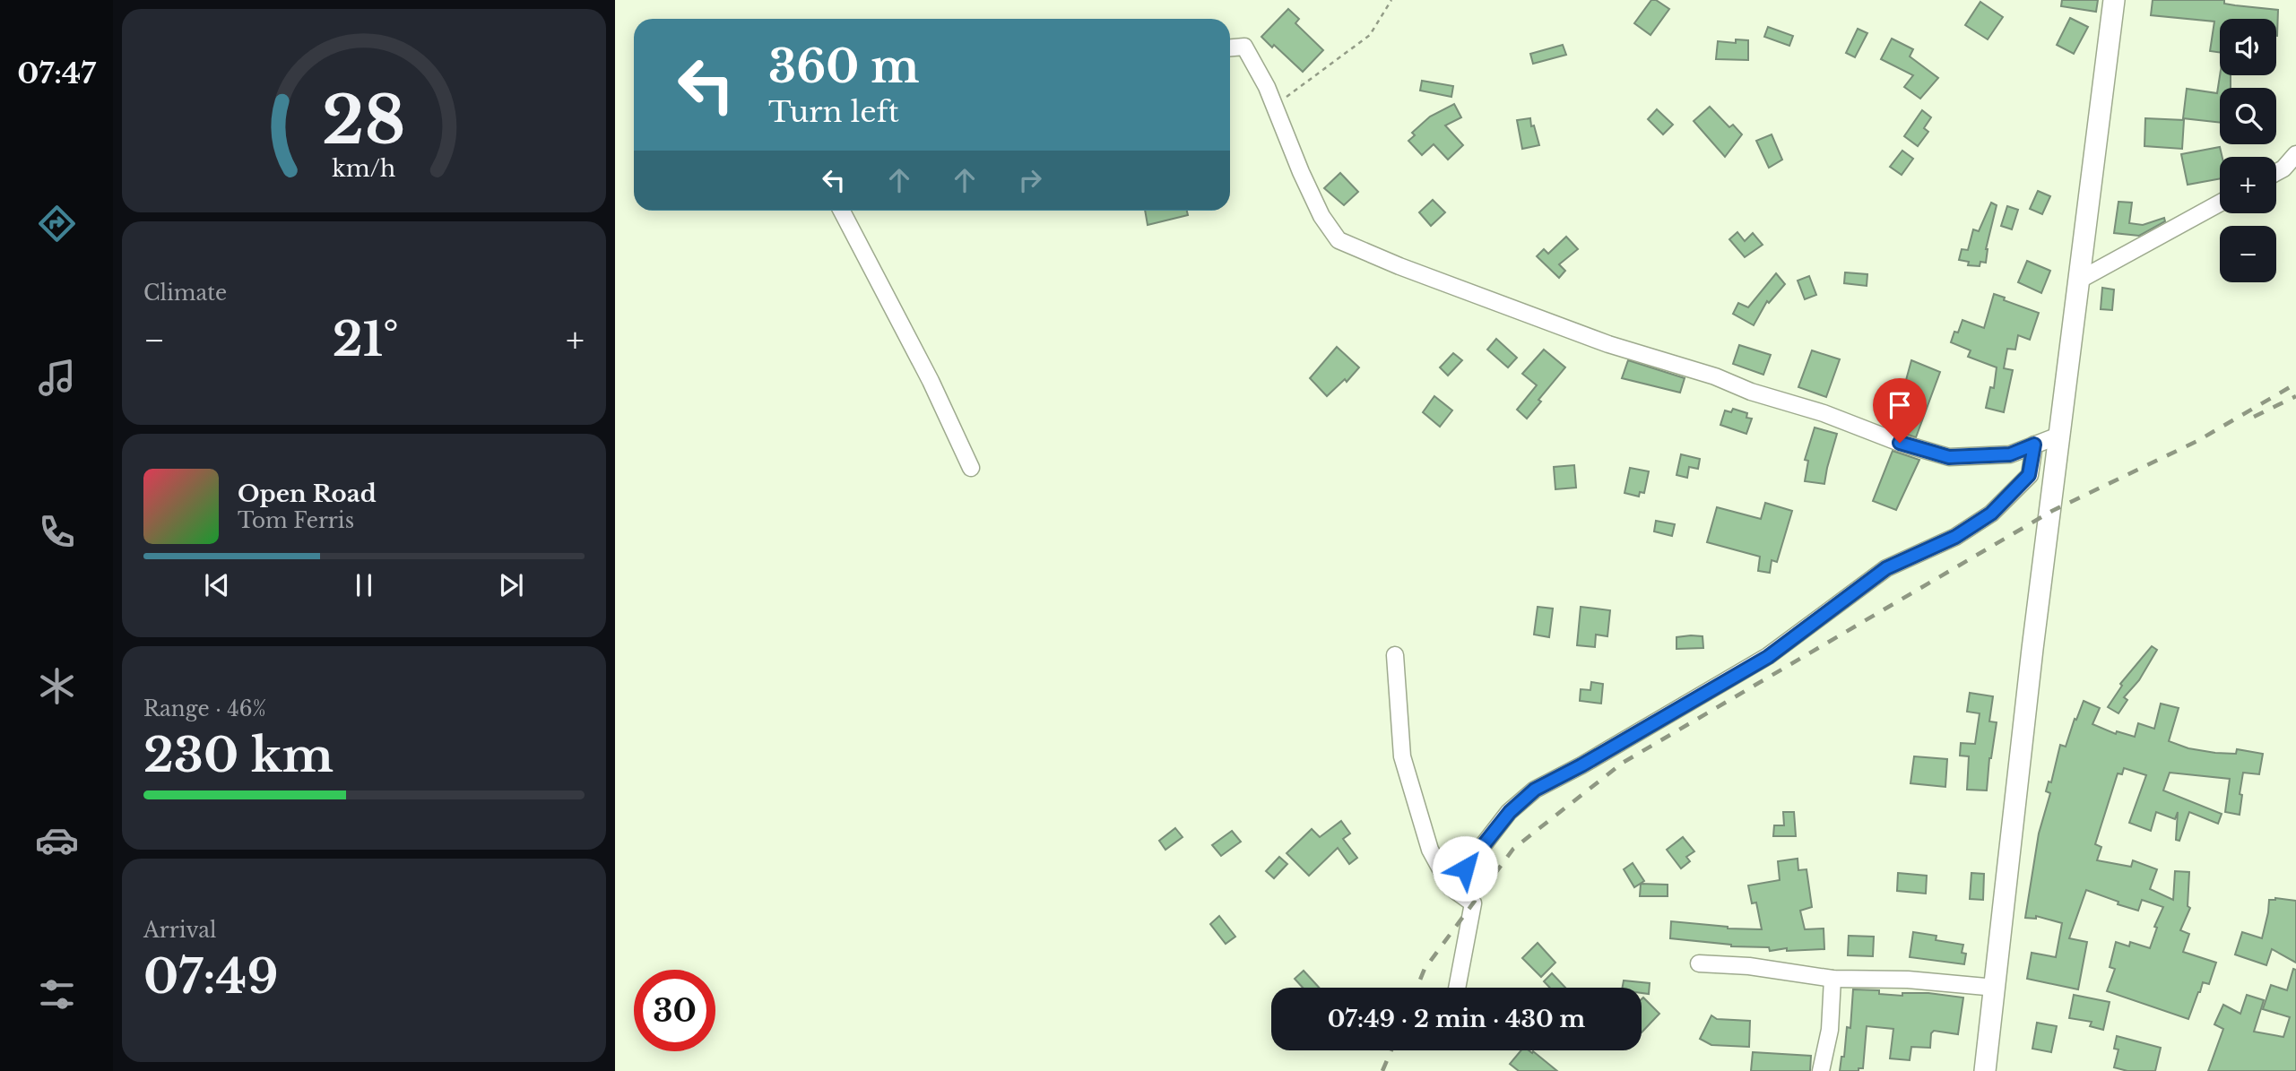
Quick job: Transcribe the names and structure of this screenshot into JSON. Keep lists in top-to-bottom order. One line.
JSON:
{"page":{"tabs":"07:47","map_buttons":["+","−"],"turn":["360 m","Turn left"],"tile":["Climate",["Range · 46%","230 km"],["Arrival","07:49"]],"heat":["−","21°","+"],"song":["Open Road","Tom Ferris"],"limit":"30","trip":"07:49 · 2 min · 430 m","gauge":["28","km/h"]}}
